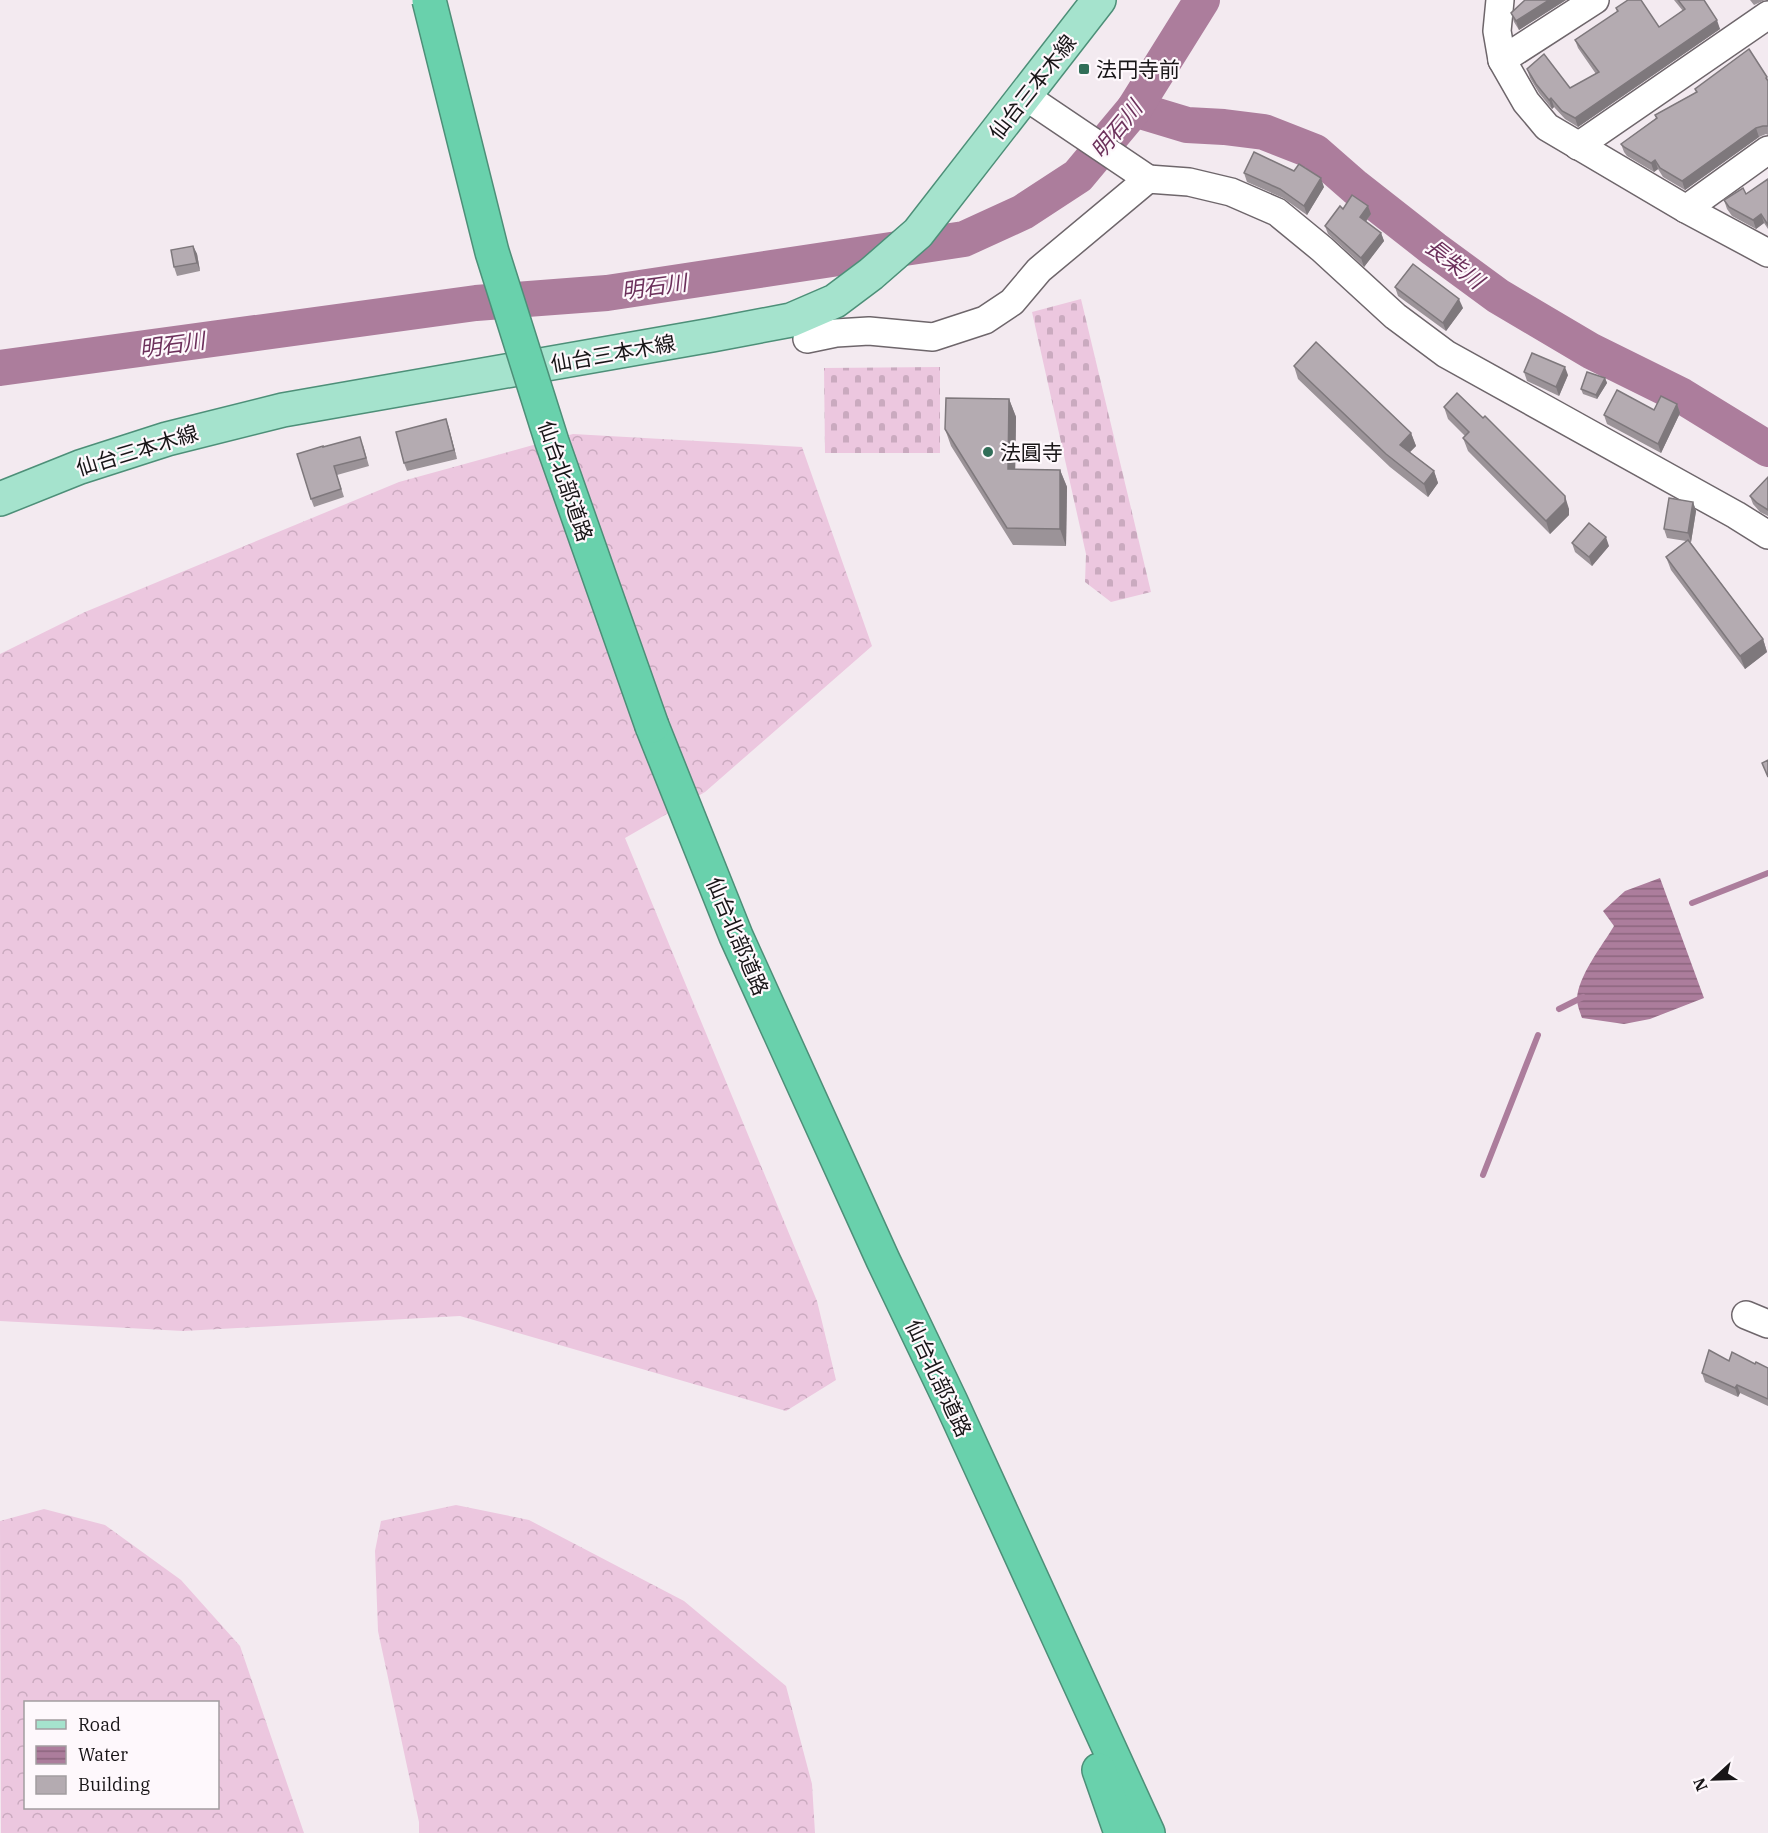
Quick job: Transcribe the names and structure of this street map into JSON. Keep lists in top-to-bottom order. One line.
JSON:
{"streets":{"highway":["仙台北部道路"],"main road":["仙台三本木線"]},"water":["明石川","長柴川"],"places":{"transit":["法円寺前"],"other":["法圓寺"]},"legend":["Road","Water","Building"],"north":"left"}
